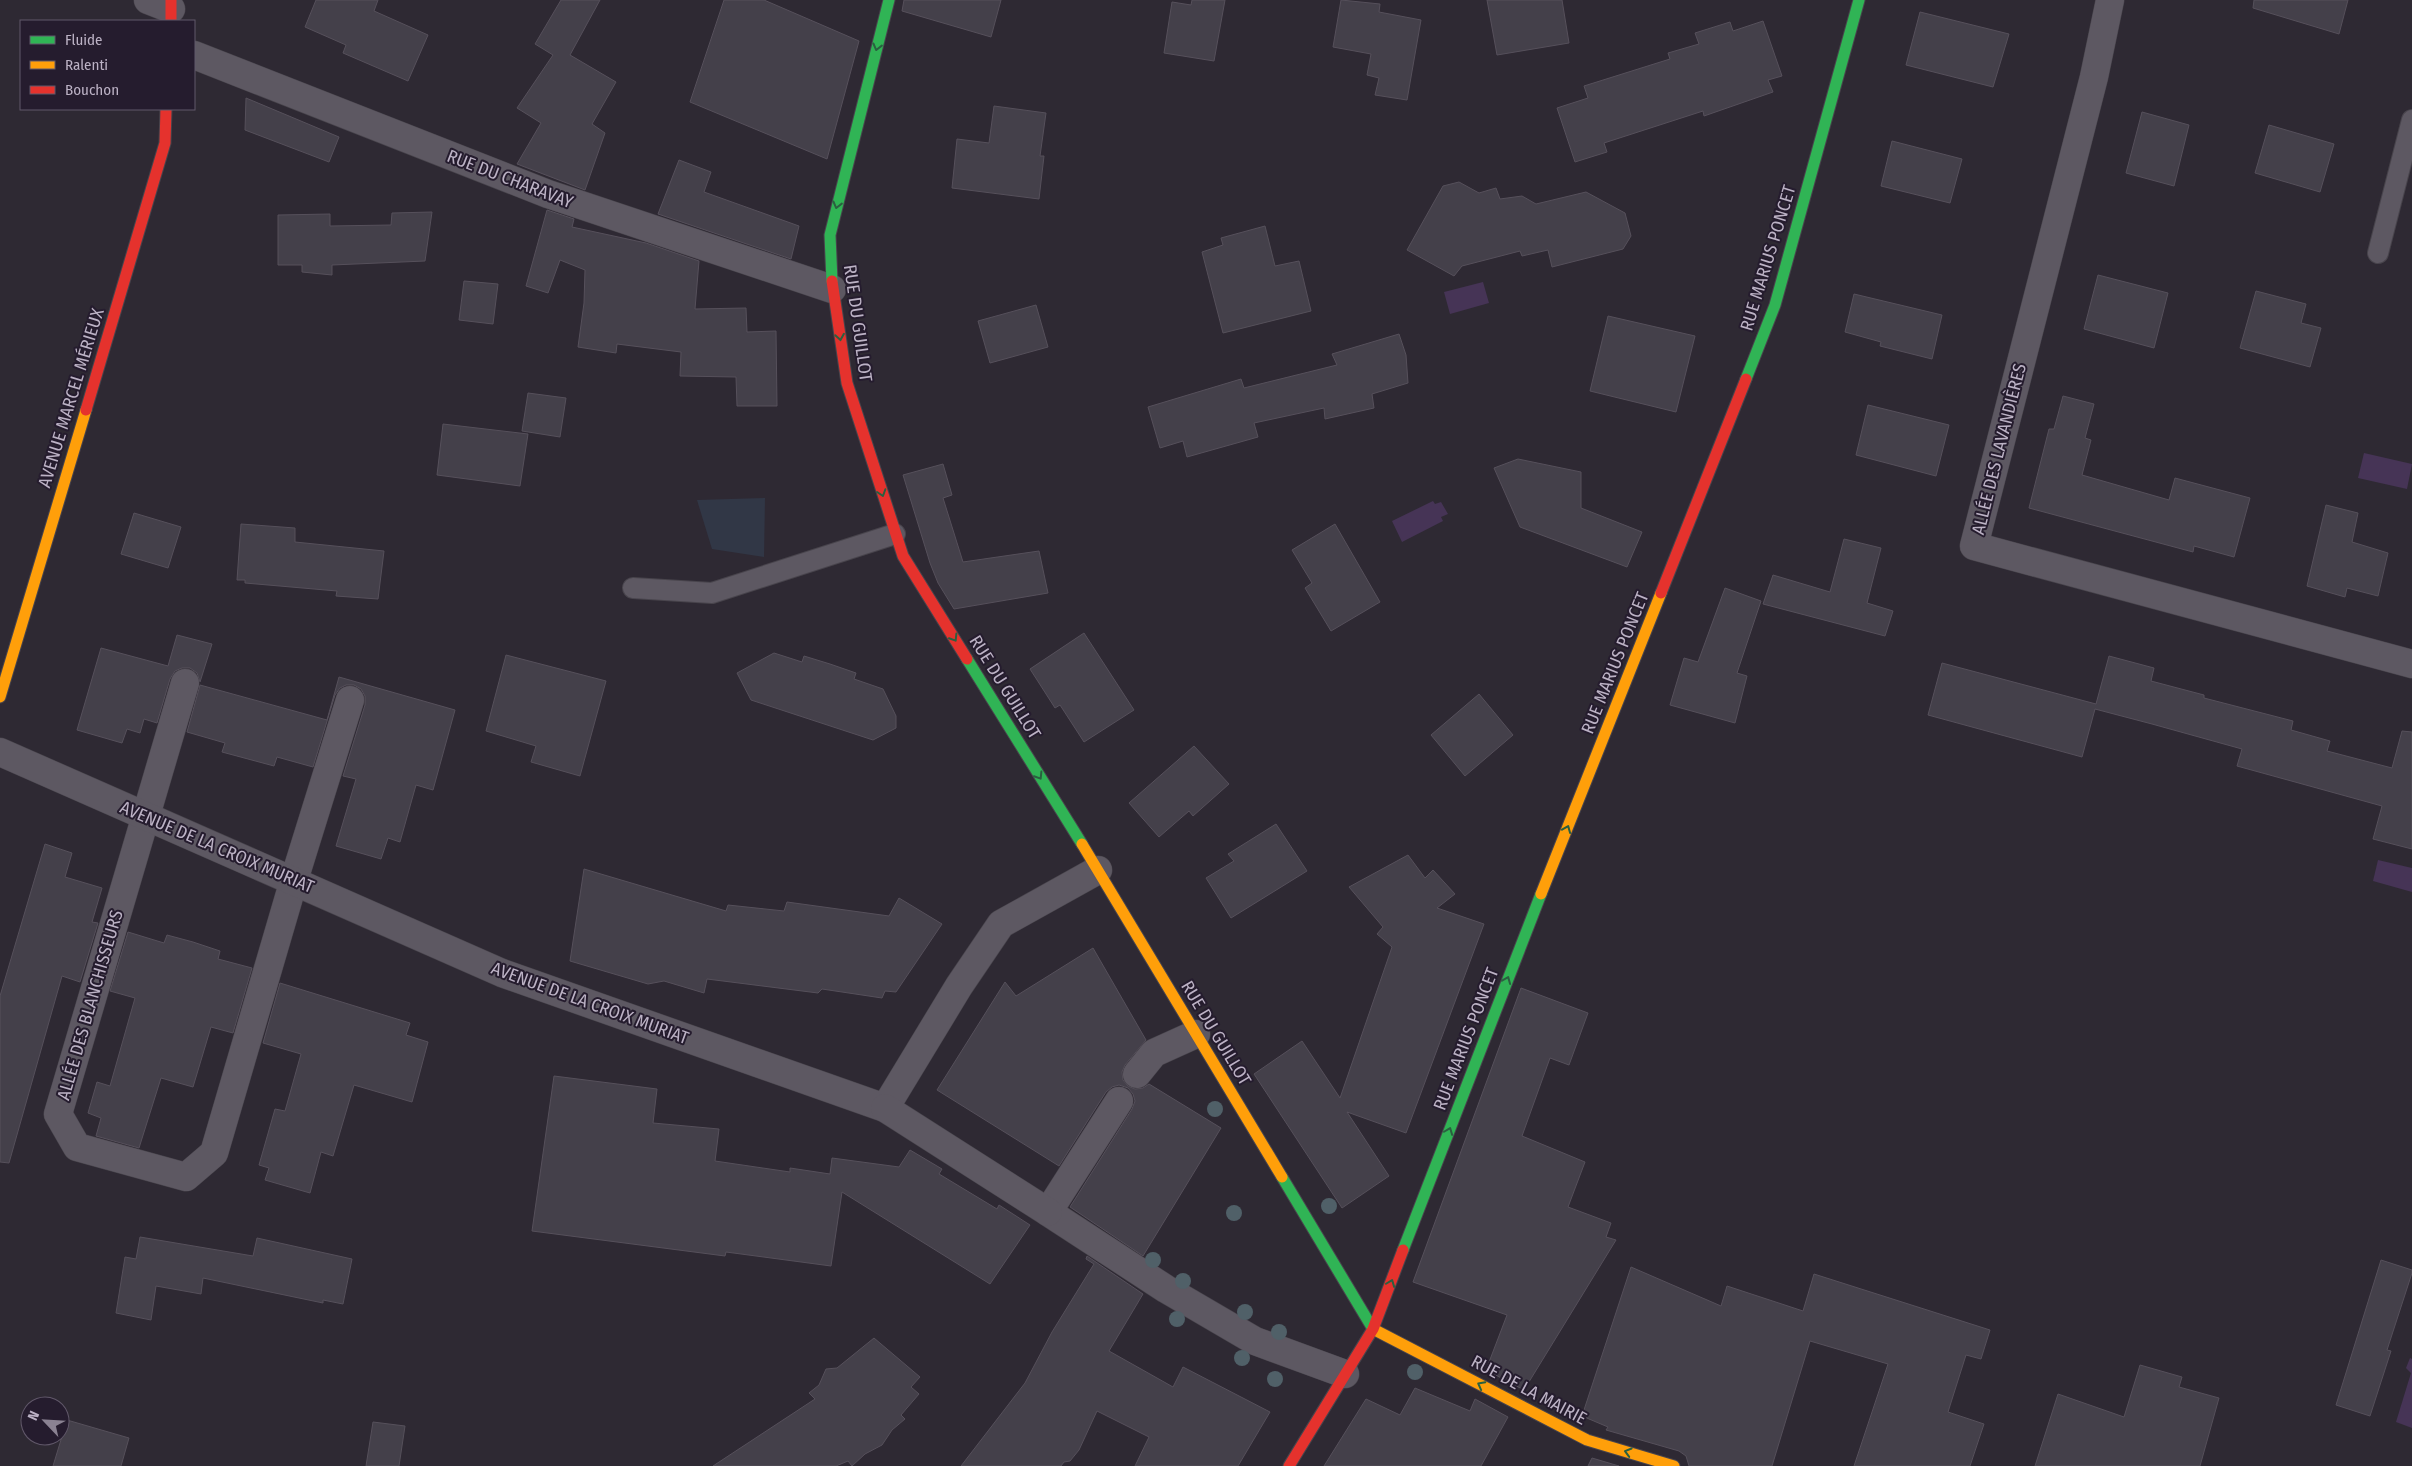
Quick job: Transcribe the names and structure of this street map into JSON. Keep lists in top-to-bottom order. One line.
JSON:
{"streets":{"street":["RUE DU CHARAVAY","RUE MARIUS PONCET","RUE DU GUILLOT","AVENUE MARCEL MÉRIEUX","ALLÉE DES LAVANDIÈRES","AVENUE DE LA CROIX MURIAT","ALLÉE DES BLANCHISSEURS","RUE DE LA MAIRIE"]},"crossings":[["RUE DU CHARAVAY","RUE DU GUILLOT"],["RUE MARIUS PONCET","RUE DU GUILLOT"],["RUE MARIUS PONCET","AVENUE DE LA CROIX MURIAT"],["RUE MARIUS PONCET","RUE DE LA MAIRIE"],["RUE DU GUILLOT","RUE DE LA MAIRIE"],["AVENUE DE LA CROIX MURIAT","ALLÉE DES BLANCHISSEURS"]],"one_way":["RUE MARIUS PONCET","RUE DU GUILLOT","RUE DE LA MAIRIE"],"legend":["Fluide","Ralenti","Bouchon"],"north":"top left"}
